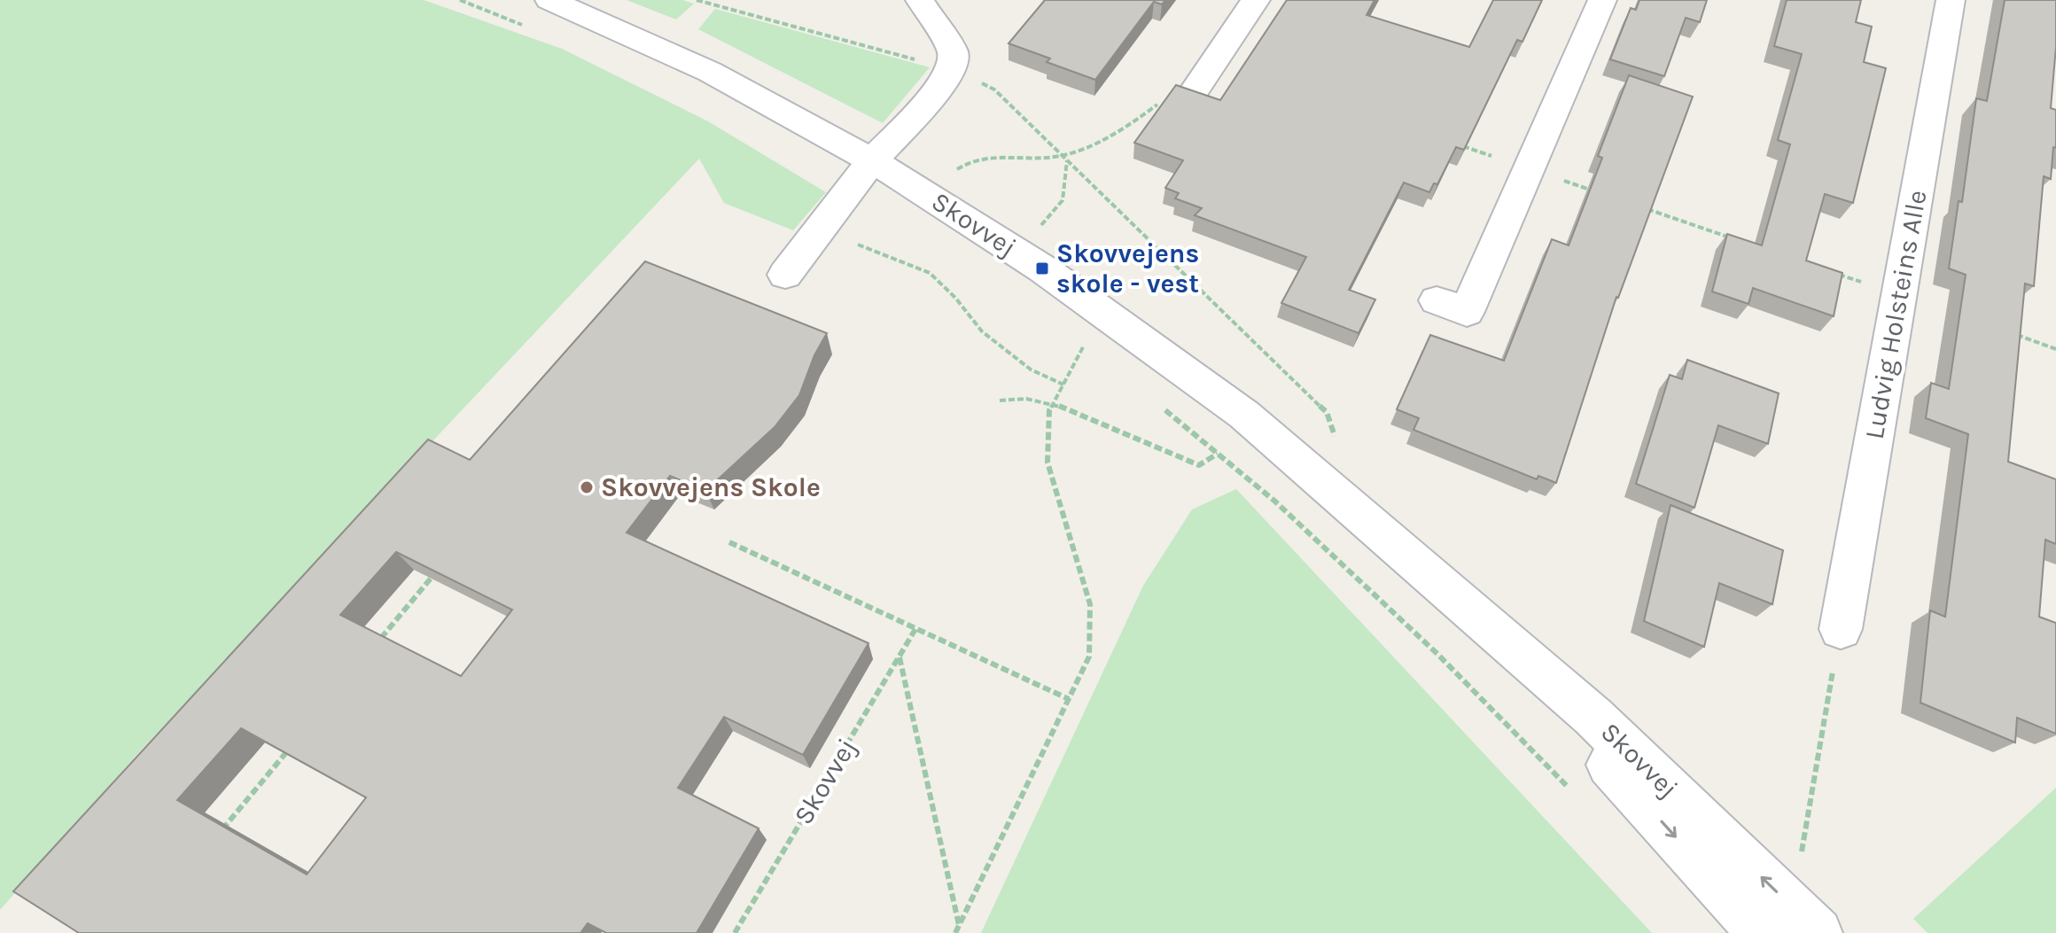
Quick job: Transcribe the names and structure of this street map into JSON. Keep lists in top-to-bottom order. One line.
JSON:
{"streets":{"street":["Skovvej","Ludvig Holsteins Alle"]},"places":{"transit":["Skovvejens skole - vest"],"other":["Skovvejens Skole"]}}
